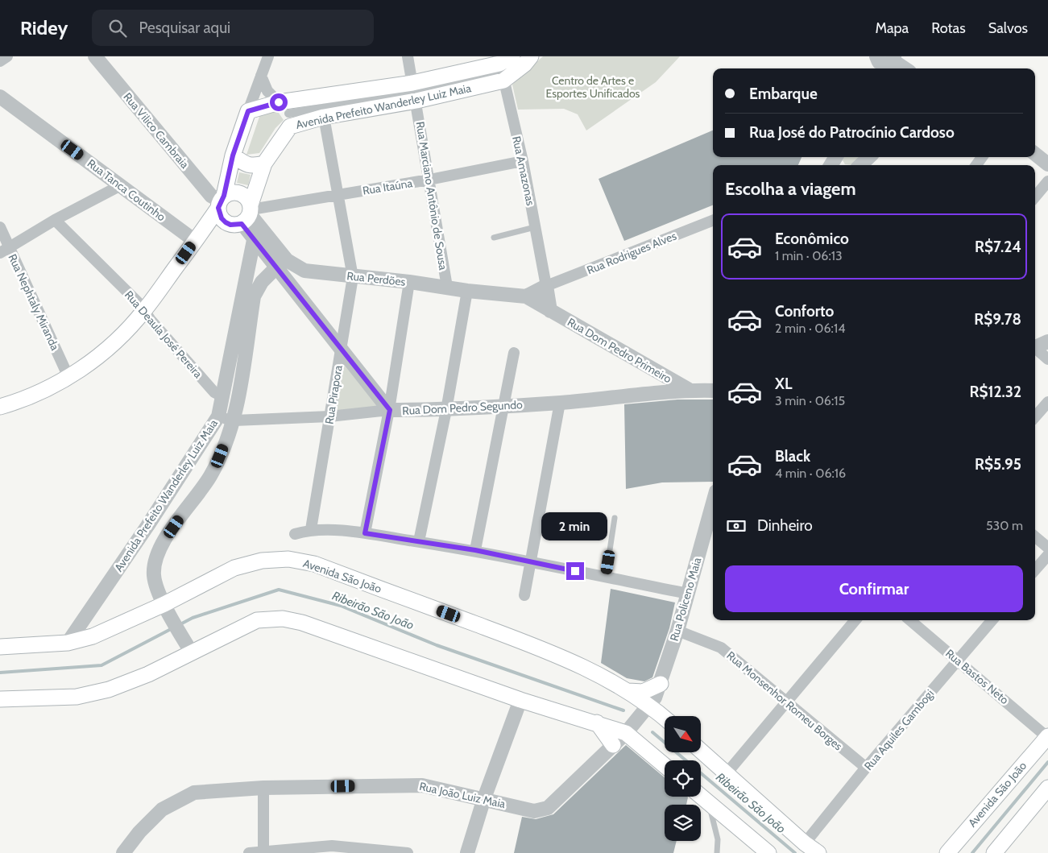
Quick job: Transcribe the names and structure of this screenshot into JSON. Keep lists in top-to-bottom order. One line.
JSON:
{"streets":{"main road":["Avenida Prefeito Wanderley Luiz Maia","Avenida São João"],"street":["Rua Vilico Cambraia","Rua Amazonas","Rua Itaúna","Rua Tanca Coutinho","Rua Marciano Antônio de Sousa","Rua Rodrigues Alves","Rua Perdões","Rua Nephtaly Miranda","Rua Deaula José Pereira","Rua Dom Pedro Primeiro","Rua Pirapora","Rua Dom Pedro Segundo","Rua Policeno Maia","Rua Bastos Neto","Rua Monsenhor Romeu Borges","Rua Aquiles Gambogi","Rua João Luiz Maia"]},"crossings":[["Avenida Prefeito Wanderley Luiz Maia","Rua Vilico Cambraia"],["Avenida Prefeito Wanderley Luiz Maia","Rua Amazonas"],["Avenida Prefeito Wanderley Luiz Maia","Rua Itaúna"],["Avenida Prefeito Wanderley Luiz Maia","Rua Marciano Antônio de Sousa"],["Avenida Prefeito Wanderley Luiz Maia","Rua Perdões"],["Avenida Prefeito Wanderley Luiz Maia","Rua Deaula José Pereira"],["Avenida Prefeito Wanderley Luiz Maia","Rua Pirapora"],["Avenida Prefeito Wanderley Luiz Maia","Rua Dom Pedro Segundo"],["Avenida Prefeito Wanderley Luiz Maia","Avenida São João"],["Rua Vilico Cambraia","Rua Itaúna"],["Rua Vilico Cambraia","Rua Perdões"],["Rua Vilico Cambraia","Rua Dom Pedro Segundo"],["Rua Amazonas","Rua Itaúna"],["Rua Amazonas","Rua Rodrigues Alves"],["Rua Itaúna","Rua Marciano Antônio de Sousa"],["Rua Itaúna","Rua Perdões"],["Rua Itaúna","Rua Pirapora"],["Rua Itaúna","Rua Dom Pedro Segundo"],["Rua Marciano Antônio de Sousa","Rua Perdões"],["Rua Perdões","Rua Dom Pedro Primeiro"],["Rua Perdões","Rua Pirapora"],["Rua Perdões","Rua Dom Pedro Segundo"],["Rua Dom Pedro Primeiro","Rua Dom Pedro Segundo"],["Rua Pirapora","Rua Dom Pedro Segundo"],["Avenida São João","Rua Policeno Maia"],["Avenida São João","Rua Bastos Neto"],["Rua Policeno Maia","Rua Monsenhor Romeu Borges"],["Rua Policeno Maia","Rua João Luiz Maia"],["Rua Bastos Neto","Rua Aquiles Gambogi"],["Rua Monsenhor Romeu Borges","Rua Aquiles Gambogi"]],"water":["Ribeirão São João"],"parks":["Centro de Artes e Esportes Unificados"],"north":"bottom right","page":{"header":"Ridey","search":"Pesquisar aqui","nav":["Mapa","Rotas","Salvos"],"banner":["Embarque","Rua José do Patrocínio Cardoso"],"heading":"Escolha a viagem","list":[{"name":"Econômico","note":"1 min · 06:13","value":"R$7.24"},{"name":"Conforto","note":"2 min · 06:14","value":"R$9.78"},{"name":"XL","note":"3 min · 06:15","value":"R$12.32"},{"name":"Black","note":"4 min · 06:16","value":"R$5.95"}],"pay":["Dinheiro","530 m"],"bubble":"2 min","buttons":"Confirmar"}}
